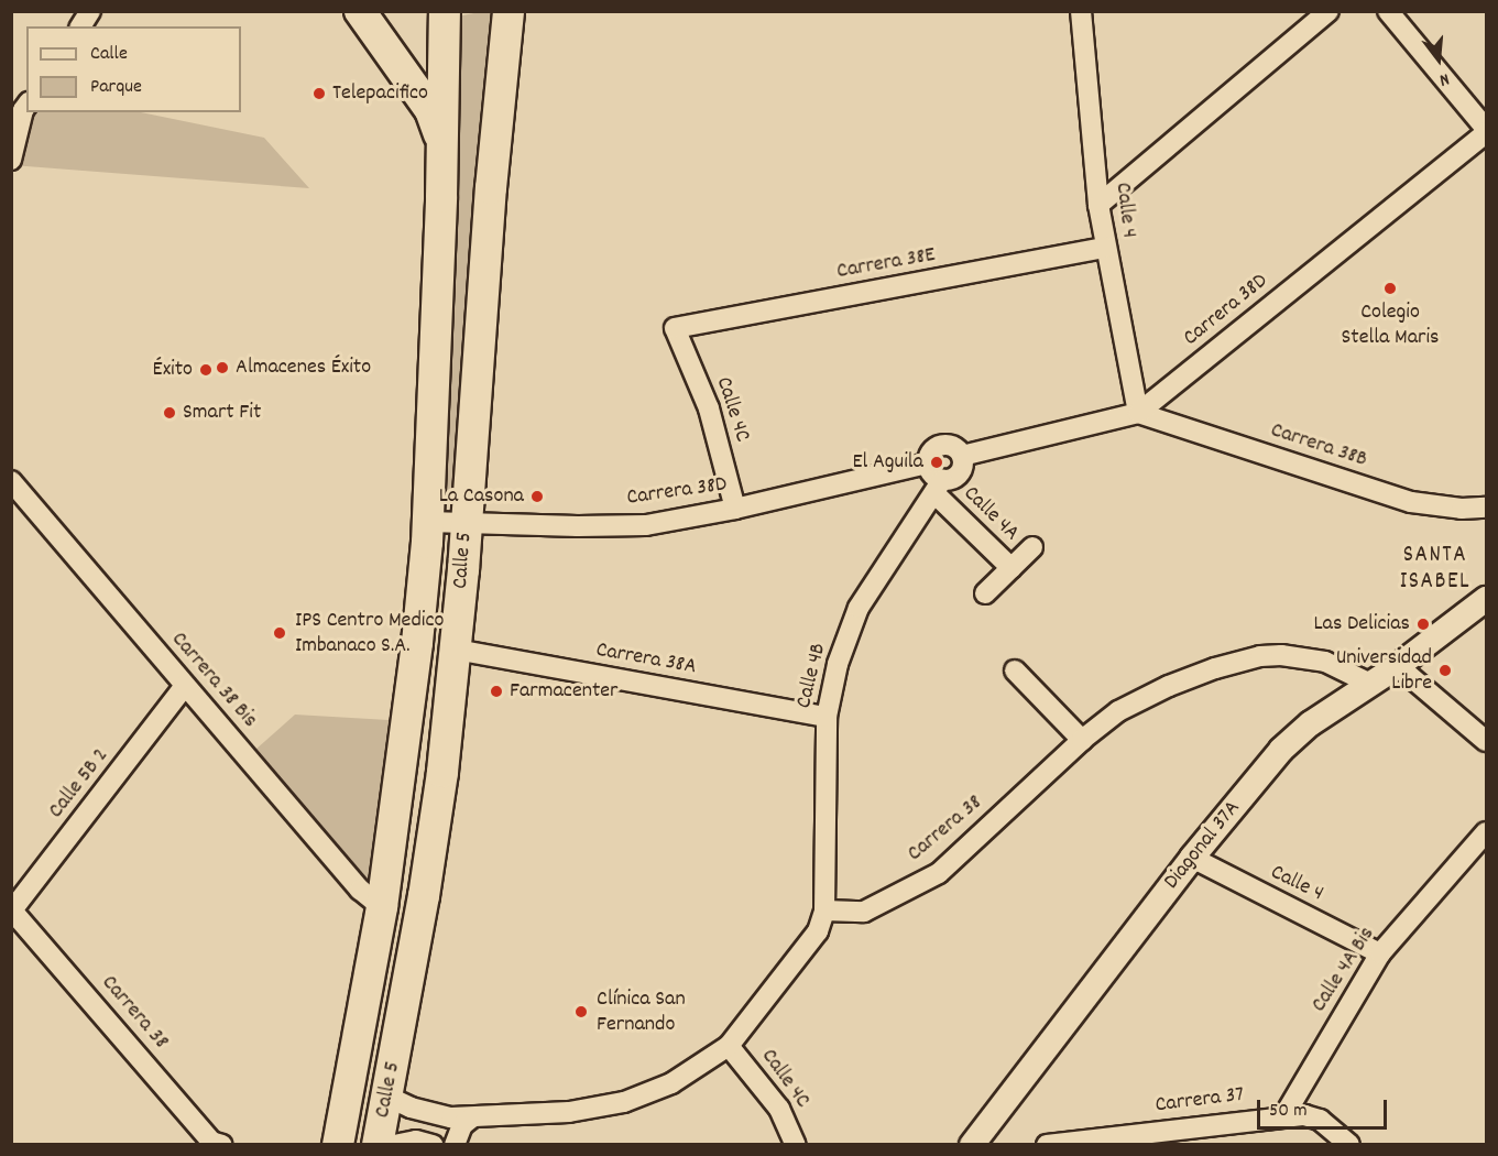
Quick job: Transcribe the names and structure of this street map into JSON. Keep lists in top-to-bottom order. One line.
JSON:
{"streets":{"main road":["Calle 5"],"street":["Calle 4","Carrera 38E","Carrera 38D","Calle 4C","Carrera 38B","Calle 4A","Carrera 38A","Calle 4B","Carrera 38 Bis","Calle 5B 2","Carrera 38","Diagonal 37A","Calle 4A Bis","Carrera 37"]},"crossings":[["Calle 4","Carrera 38E"],["Calle 4","Carrera 38D"],["Calle 4","Carrera 38B"],["Calle 4","Diagonal 37A"],["Calle 4","Calle 4A Bis"],["Carrera 38E","Calle 4C"],["Carrera 38D","Calle 4C"],["Carrera 38D","Carrera 38B"],["Carrera 38D","Calle 4A"],["Carrera 38D","Calle 5"],["Carrera 38D","Calle 4B"],["Calle 4A","Calle 4B"],["Calle 5","Carrera 38A"],["Calle 5","Carrera 38 Bis"],["Carrera 38A","Calle 4B"],["Calle 4B","Carrera 38"],["Carrera 38 Bis","Calle 5B 2"],["Calle 5B 2","Carrera 38"],["Carrera 38","Diagonal 37A"],["Calle 4A Bis","Carrera 37"]],"districts":["SANTA ISABEL"],"places":["Telepacifico","Colegio Stella Maris","Almacenes Éxito","Éxito","Smart Fit","El Aguila","La Casona","Las Delicias","IPS Centro Medico Imbanaco S.A.","Universidad Libre","Farmacenter","Clínica San Fernando"],"legend":["Calle","Parque"],"scale_bar":"50 m","north":"bottom"}
